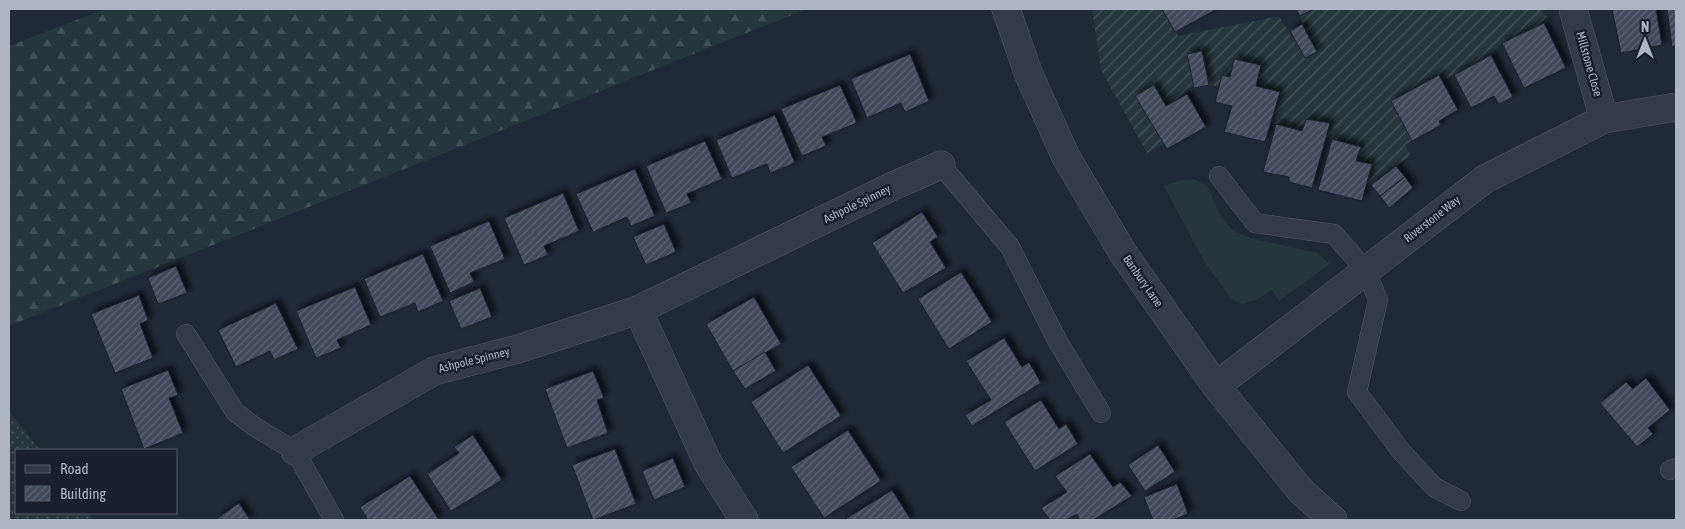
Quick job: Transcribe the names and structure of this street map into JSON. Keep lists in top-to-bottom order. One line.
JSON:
{"streets":{"street":["Millstone Close","Ashpole Spinney","Riverstone Way","Banbury Lane"]},"crossings":[["Millstone Close","Riverstone Way"],["Riverstone Way","Banbury Lane"]],"legend":["Road","Building"],"north":"top"}
